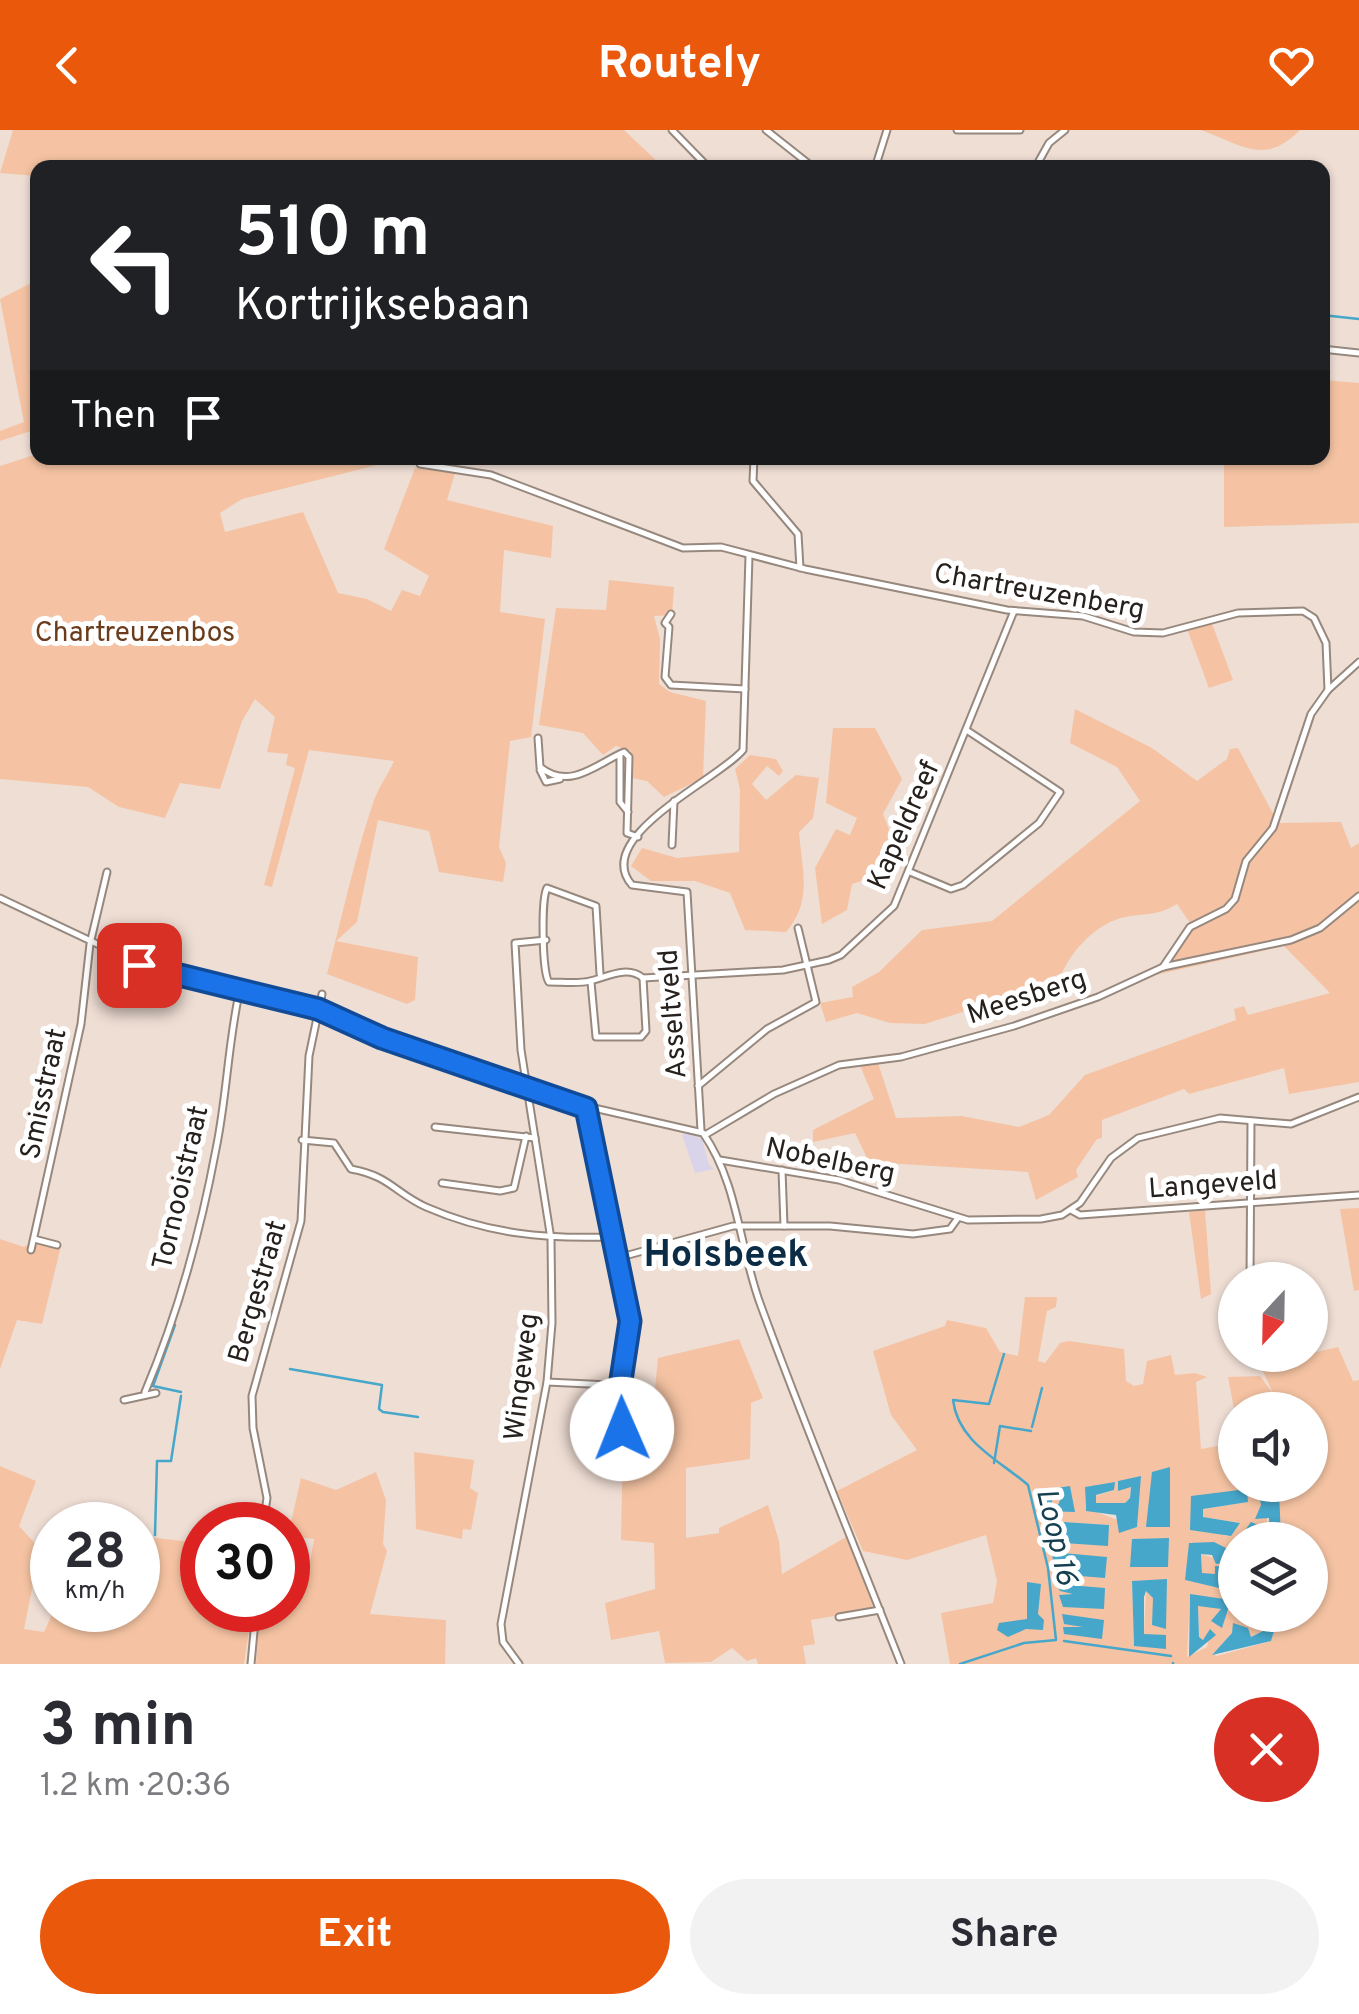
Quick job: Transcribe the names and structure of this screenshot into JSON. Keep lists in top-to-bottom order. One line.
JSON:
{"streets":{"street":["Chartreuzenberg","Kapeldreef","Meesberg","Asseltveld","Smisstraat","Nobelberg","Langeveld","Tornooistraat","Bergestraat","Wingeweg"]},"crossings":[["Chartreuzenberg","Kapeldreef"],["Kapeldreef","Asseltveld"],["Meesberg","Asseltveld"],["Nobelberg","Langeveld"]],"districts":["Holsbeek"],"water":["Loop 16"],"parks":["Chartreuzenbos"],"north":"bottom","page":{"header":"Routely","turn":["510 m","Kortrijksebaan"],"then":"Then","speed":"28 km/h","limit":"30","heading":["3 min","1.2 km · 20:36"],"buttons":["Exit","Share"]}}
